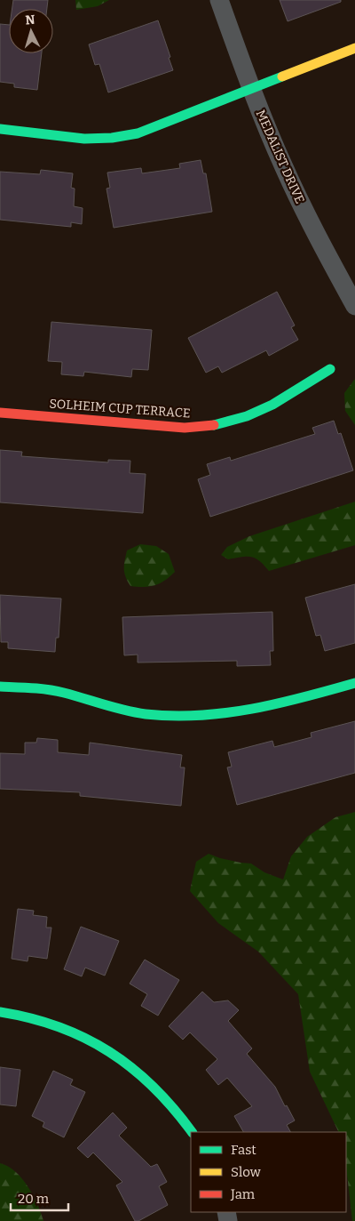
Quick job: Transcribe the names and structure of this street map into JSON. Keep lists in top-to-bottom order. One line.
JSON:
{"streets":{"street":["MEDALIST DRIVE","SOLHEIM CUP TERRACE"]},"legend":["Fast","Slow","Jam"],"scale_bar":"20 m","north":"top"}
